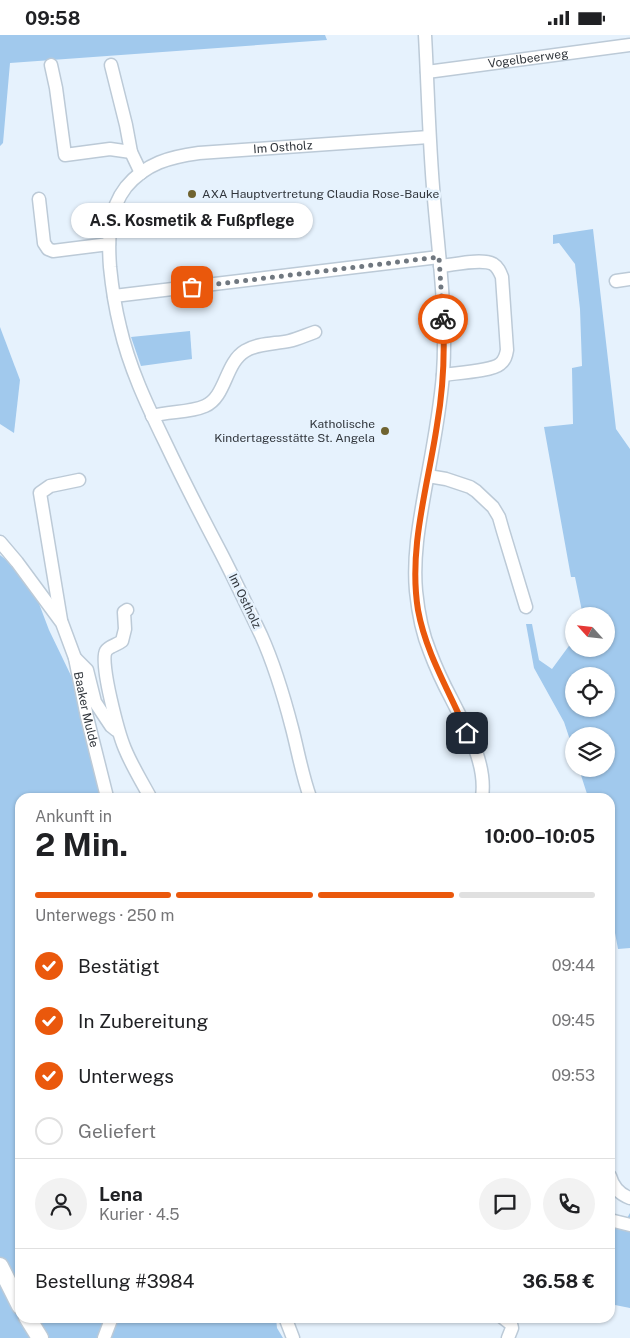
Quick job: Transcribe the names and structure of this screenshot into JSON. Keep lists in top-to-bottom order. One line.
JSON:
{"streets":{"street":["Vogelbeerweg","Im Ostholz","Baaker Mulde"]},"places":["AXA Hauptvertretung Claudia Rose-Bauke","A.S. Kosmetik & Fußpflege","Katholische Kindertagesstätte St. Angela"],"north":"top left","page":{"status":"09:58","bubble":"A.S. Kosmetik & Fußpflege","heading":["2 Min.","Ankunft in","10:00–10:05"],"panel":["Lena","Kurier · 4.5","Bestellung #3984","36.58 €"],"bar":"Unterwegs · 250 m","list":[["Bestätigt","09:44"],["In Zubereitung","09:45"],["Unterwegs","09:53"],"Geliefert"]}}
